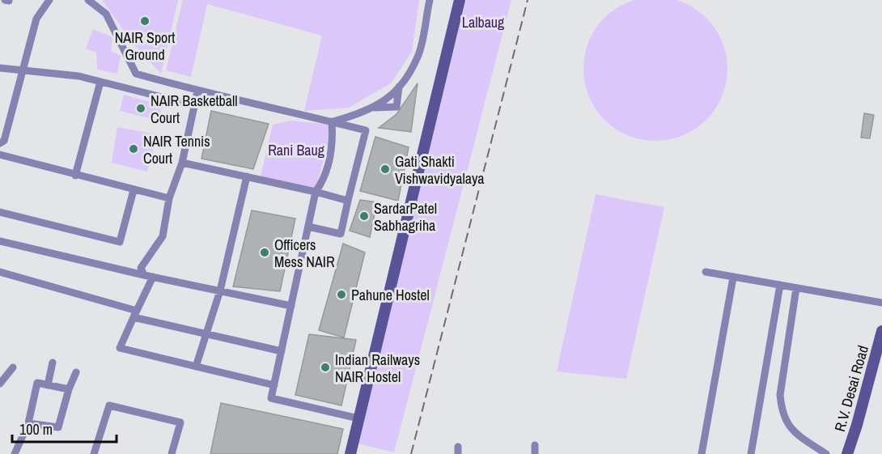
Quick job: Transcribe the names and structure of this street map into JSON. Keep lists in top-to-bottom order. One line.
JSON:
{"streets":{"street":["R.V. Desai Road"]},"parks":["Lalbaug","Rani Baug"],"places":["NAIR Sport Ground","NAIR Basketball Court","NAIR Tennis Court","Gati Shakti Vishwavidyalaya","SardarPatel Sabhagriha","Officers Mess NAIR","Pahune Hostel","Indian Railways NAIR Hostel"],"scale_bar":"100 m"}
